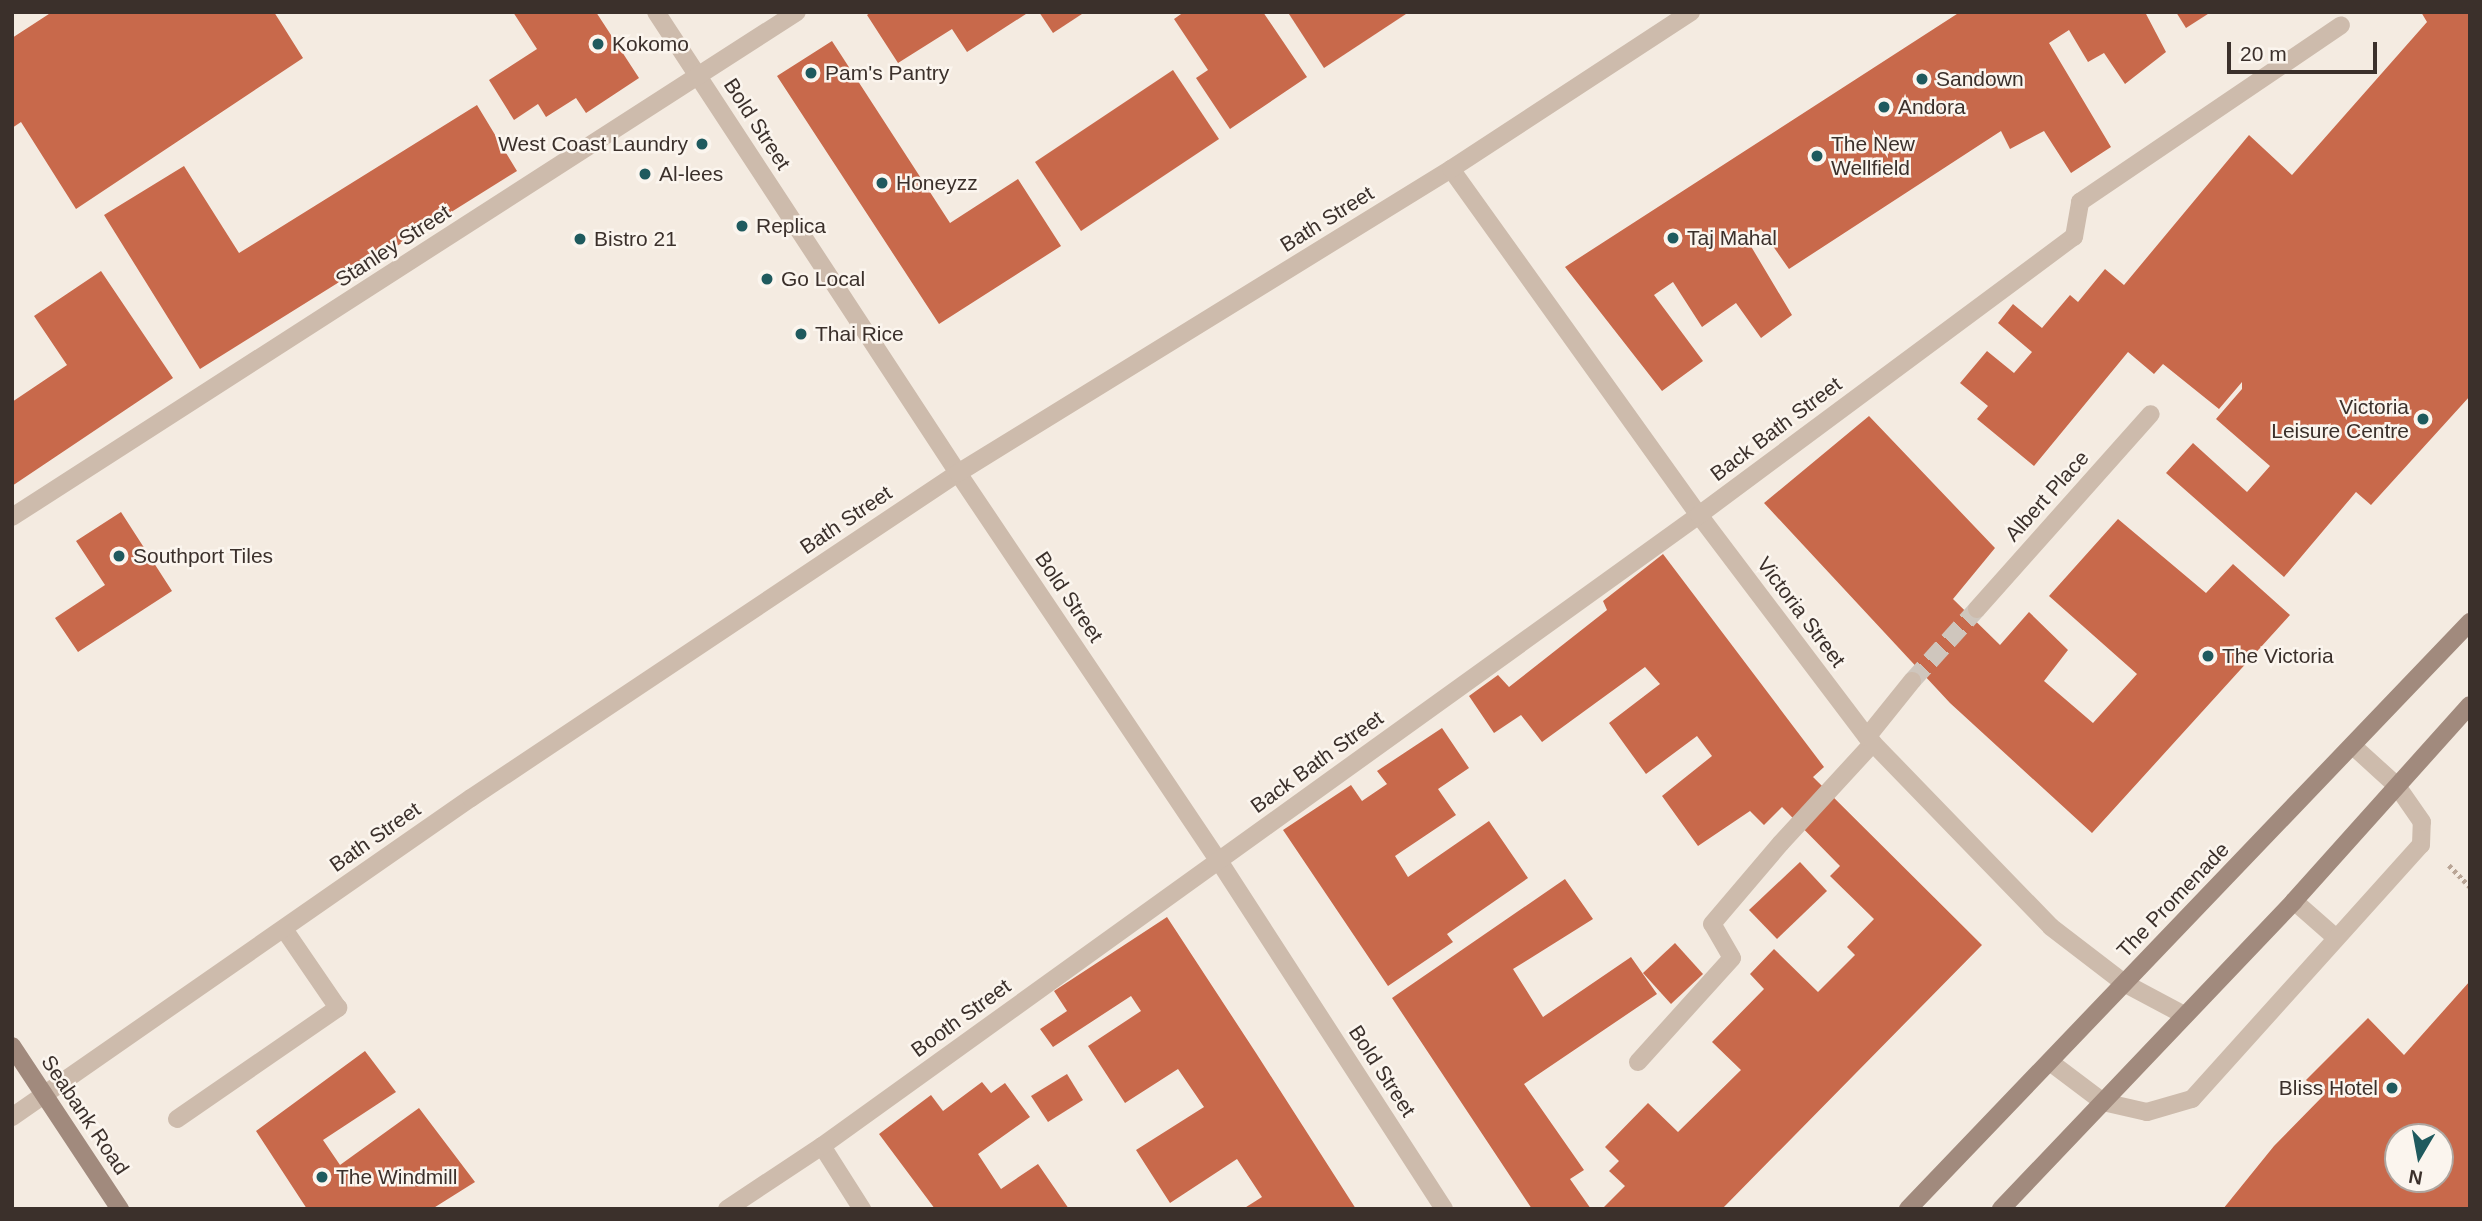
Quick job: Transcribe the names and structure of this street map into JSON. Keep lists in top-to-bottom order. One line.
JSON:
{"streets":{"main road":["The Promenade","Seabank Road"],"street":["Bold Street","Bath Street","Stanley Street","Back Bath Street","Albert Place","Victoria Street","Booth Street"]},"crossings":[["Bold Street","Bath Street"],["Bold Street","Stanley Street"],["Bold Street","Back Bath Street"],["Bold Street","Booth Street"],["Bath Street","Victoria Street"],["Bath Street","Seabank Road"],["Back Bath Street","Victoria Street"],["Back Bath Street","Booth Street"],["Victoria Street","The Promenade"]],"places":["Kokomo","Pam's Pantry","Sandown","Andora","West Coast Laundry","The New Wellfield","Al-lees","Honeyzz","Replica","Taj Mahal","Bistro 21","Go Local","Thai Rice","Victoria Leisure Centre","Southport Tiles","The Victoria","Bliss Hotel","The Windmill"],"scale_bar":"20 m","north":"bottom"}
